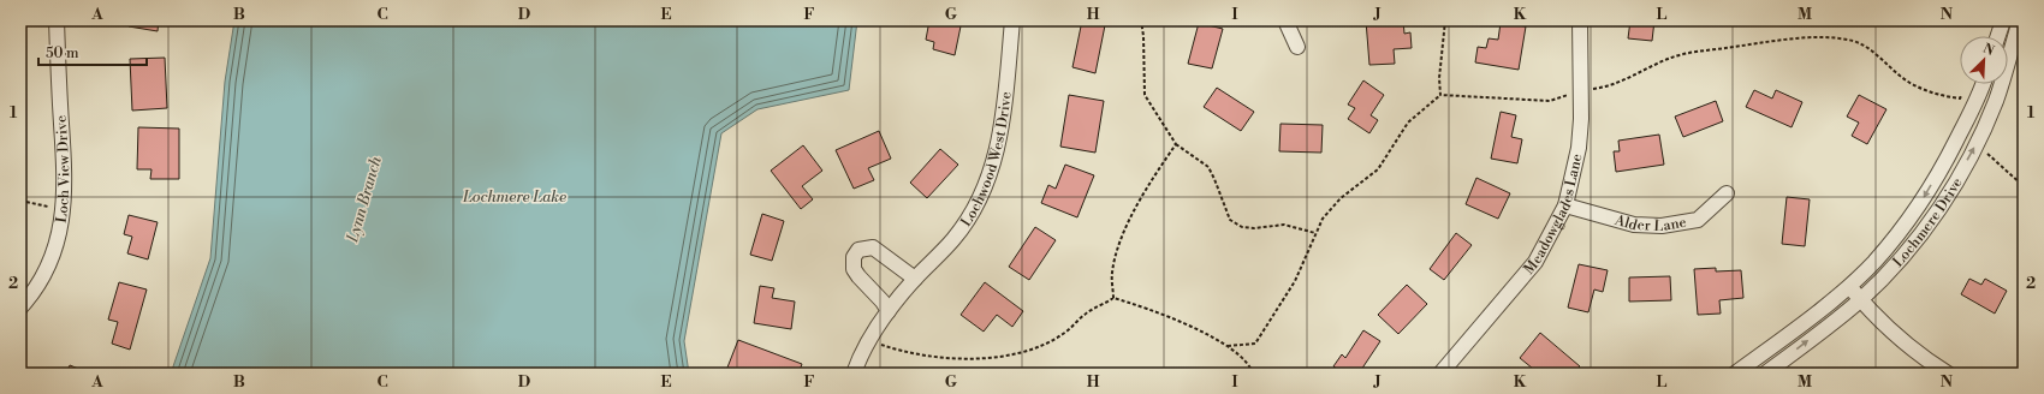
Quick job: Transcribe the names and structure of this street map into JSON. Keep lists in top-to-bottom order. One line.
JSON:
{"streets":{"street":["Lochwood West Drive","Loch View Drive","Meadowglades Lane","Alder Lane","Lochmere Drive"]},"crossings":[["Meadowglades Lane","Alder Lane"]],"water":["Lochmere Lake","Lynn Branch"],"scale_bar":"50 m","north":"top right","grid":{"columns":["A","B","C","D","E","F","G","H","I","J","K","L","M","N"],"rows":["1","2"]}}
